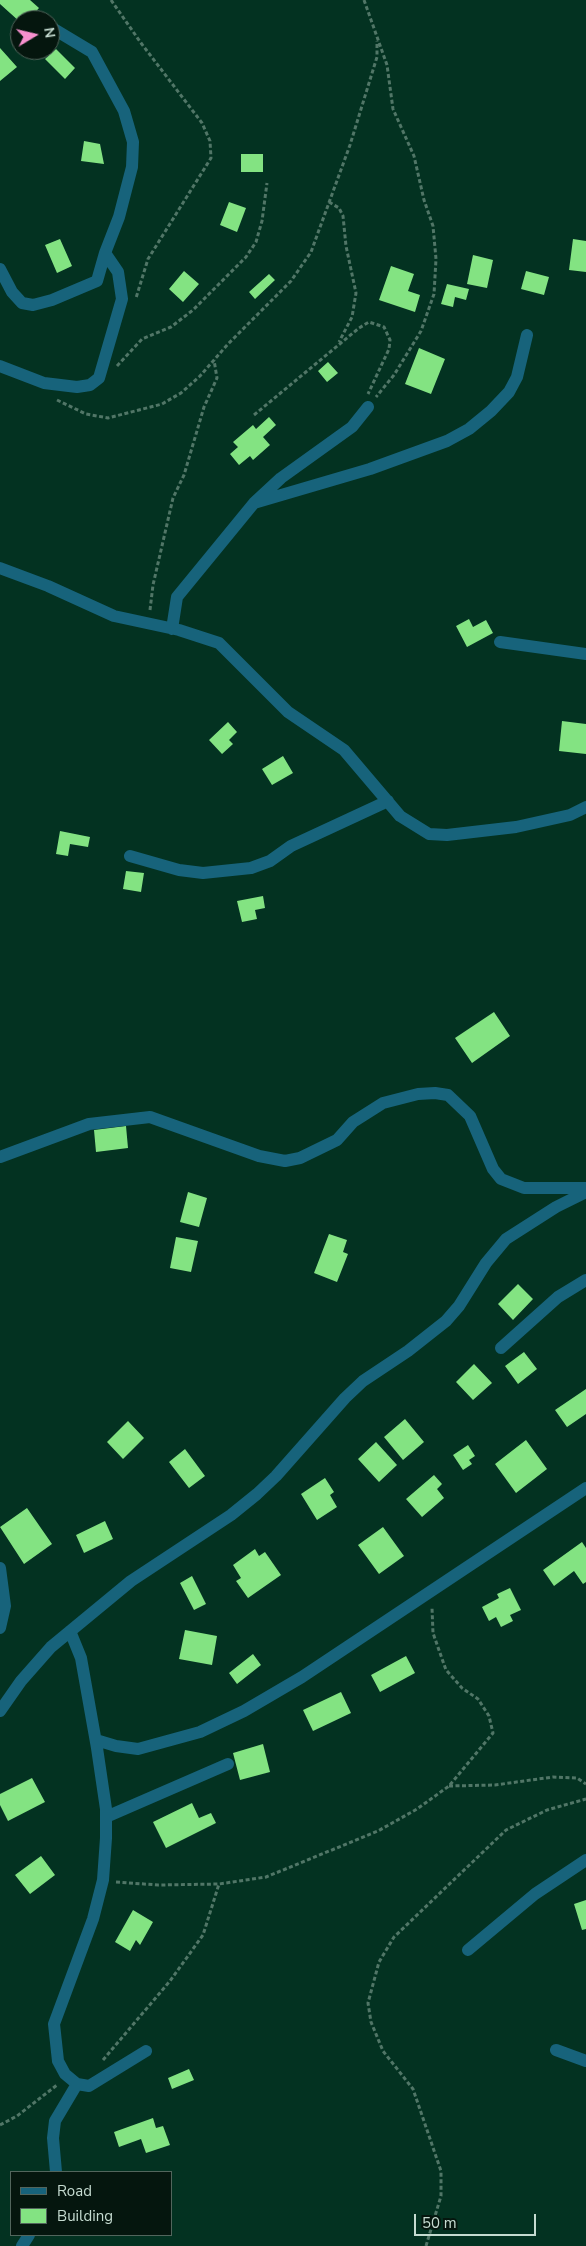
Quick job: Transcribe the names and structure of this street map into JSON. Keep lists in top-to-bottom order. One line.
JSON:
{"legend":["Road","Building"],"scale_bar":"50 m","north":"right"}
